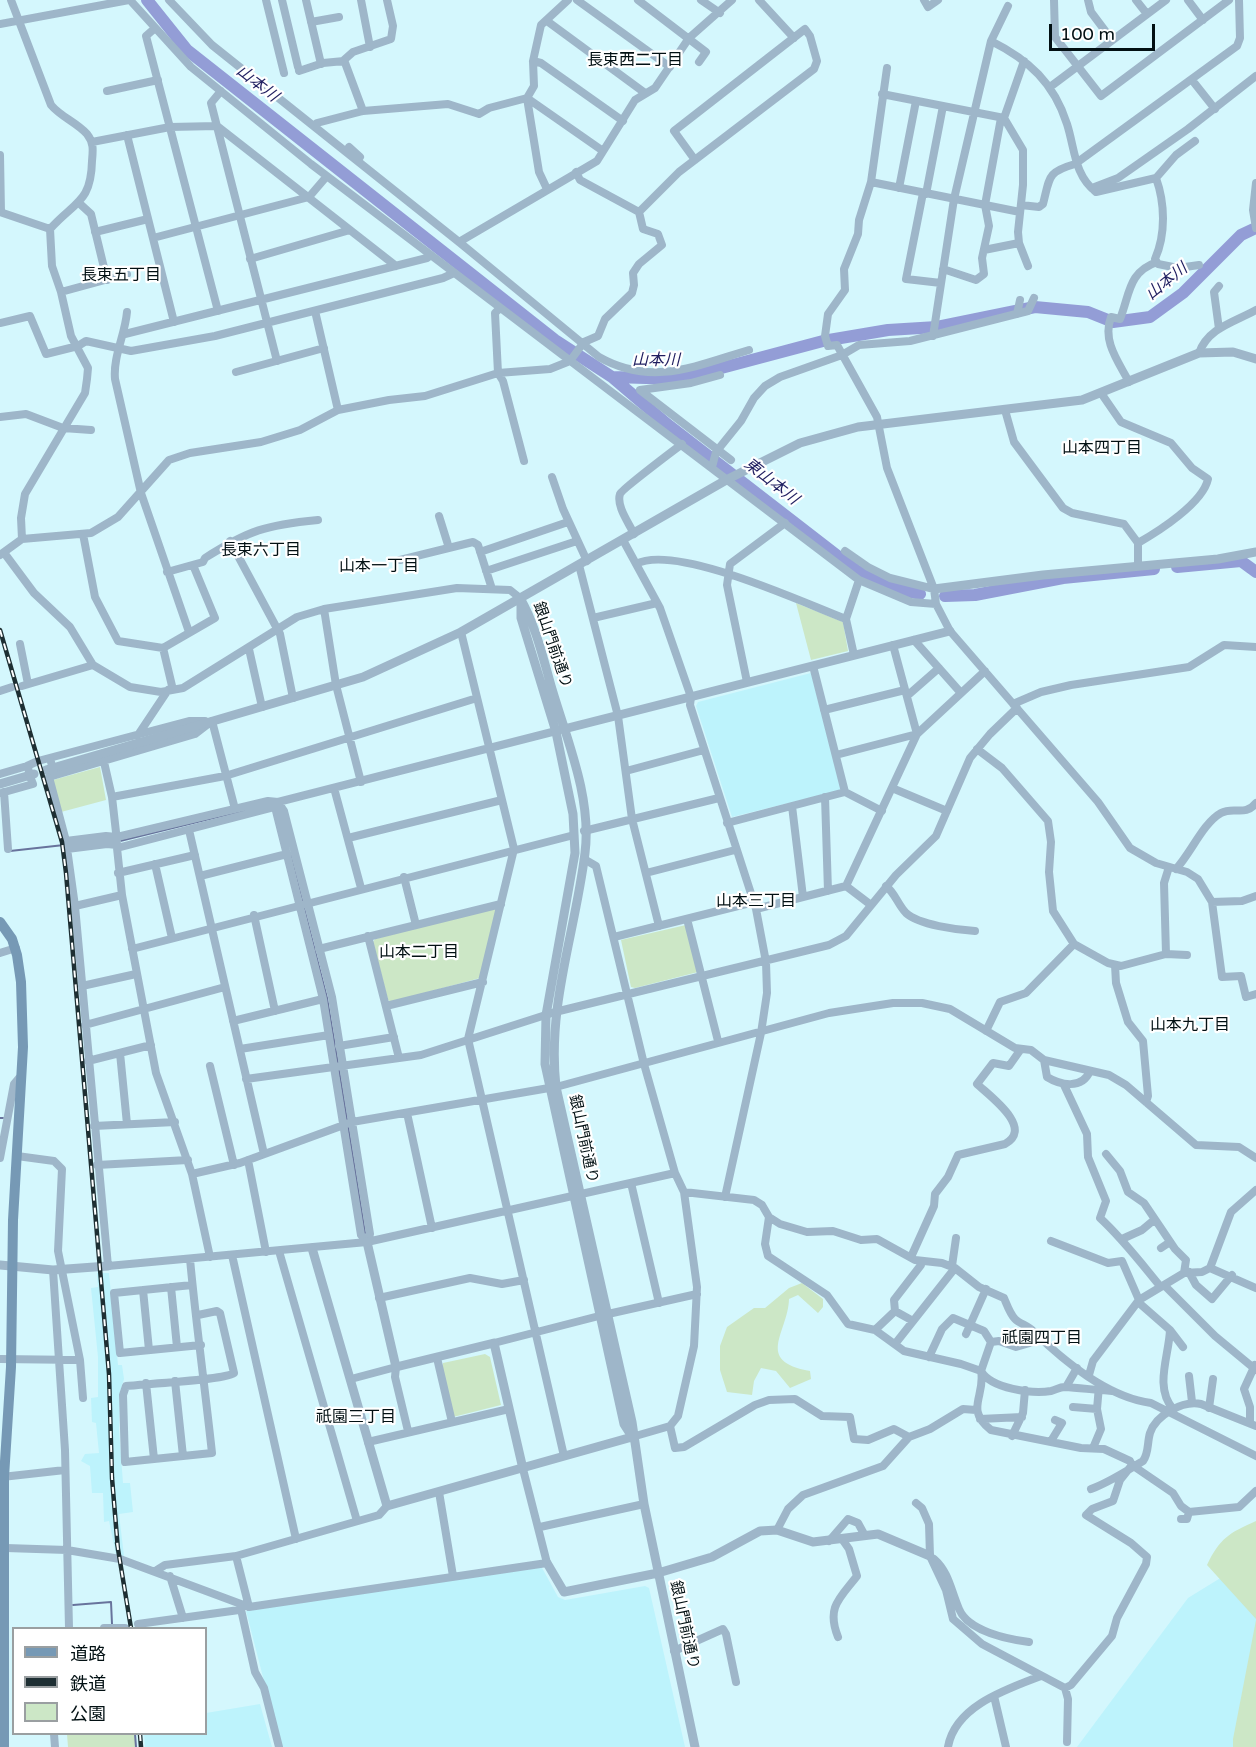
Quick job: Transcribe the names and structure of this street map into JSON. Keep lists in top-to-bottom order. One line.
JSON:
{"streets":{"street":["銀山門前通り"]},"districts":["長束西二丁目","長束五丁目","山本四丁目","長束六丁目","山本一丁目","山本三丁目","山本二丁目","山本九丁目","祇園四丁目","祇園三丁目"],"water":["山本川","東山本川"],"legend":["道路","鉄道","公園"],"scale_bar":"100 m"}
